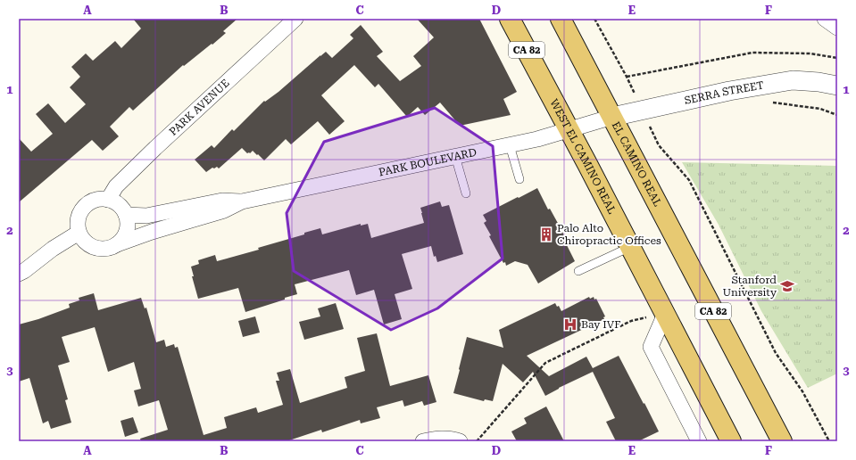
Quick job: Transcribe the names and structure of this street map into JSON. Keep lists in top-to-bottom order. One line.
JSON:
{"streets":{"main road":["CA 82","WEST EL CAMINO REAL","EL CAMINO REAL"],"street":["SERRA STREET","PARK AVENUE","PARK BOULEVARD"]},"crossings":[["CA 82","WEST EL CAMINO REAL"],["SERRA STREET","PARK BOULEVARD"],["SERRA STREET","EL CAMINO REAL"],["PARK AVENUE","PARK BOULEVARD"],["WEST EL CAMINO REAL","PARK BOULEVARD"],["PARK BOULEVARD","EL CAMINO REAL"]],"places":{"building":["Palo Alto Chiropractic Offices"],"school or university":["Stanford University"],"hospital":["Bay IVF"]},"grid":{"columns":["A","B","C","D","E","F"],"rows":["1","2","3"]}}
